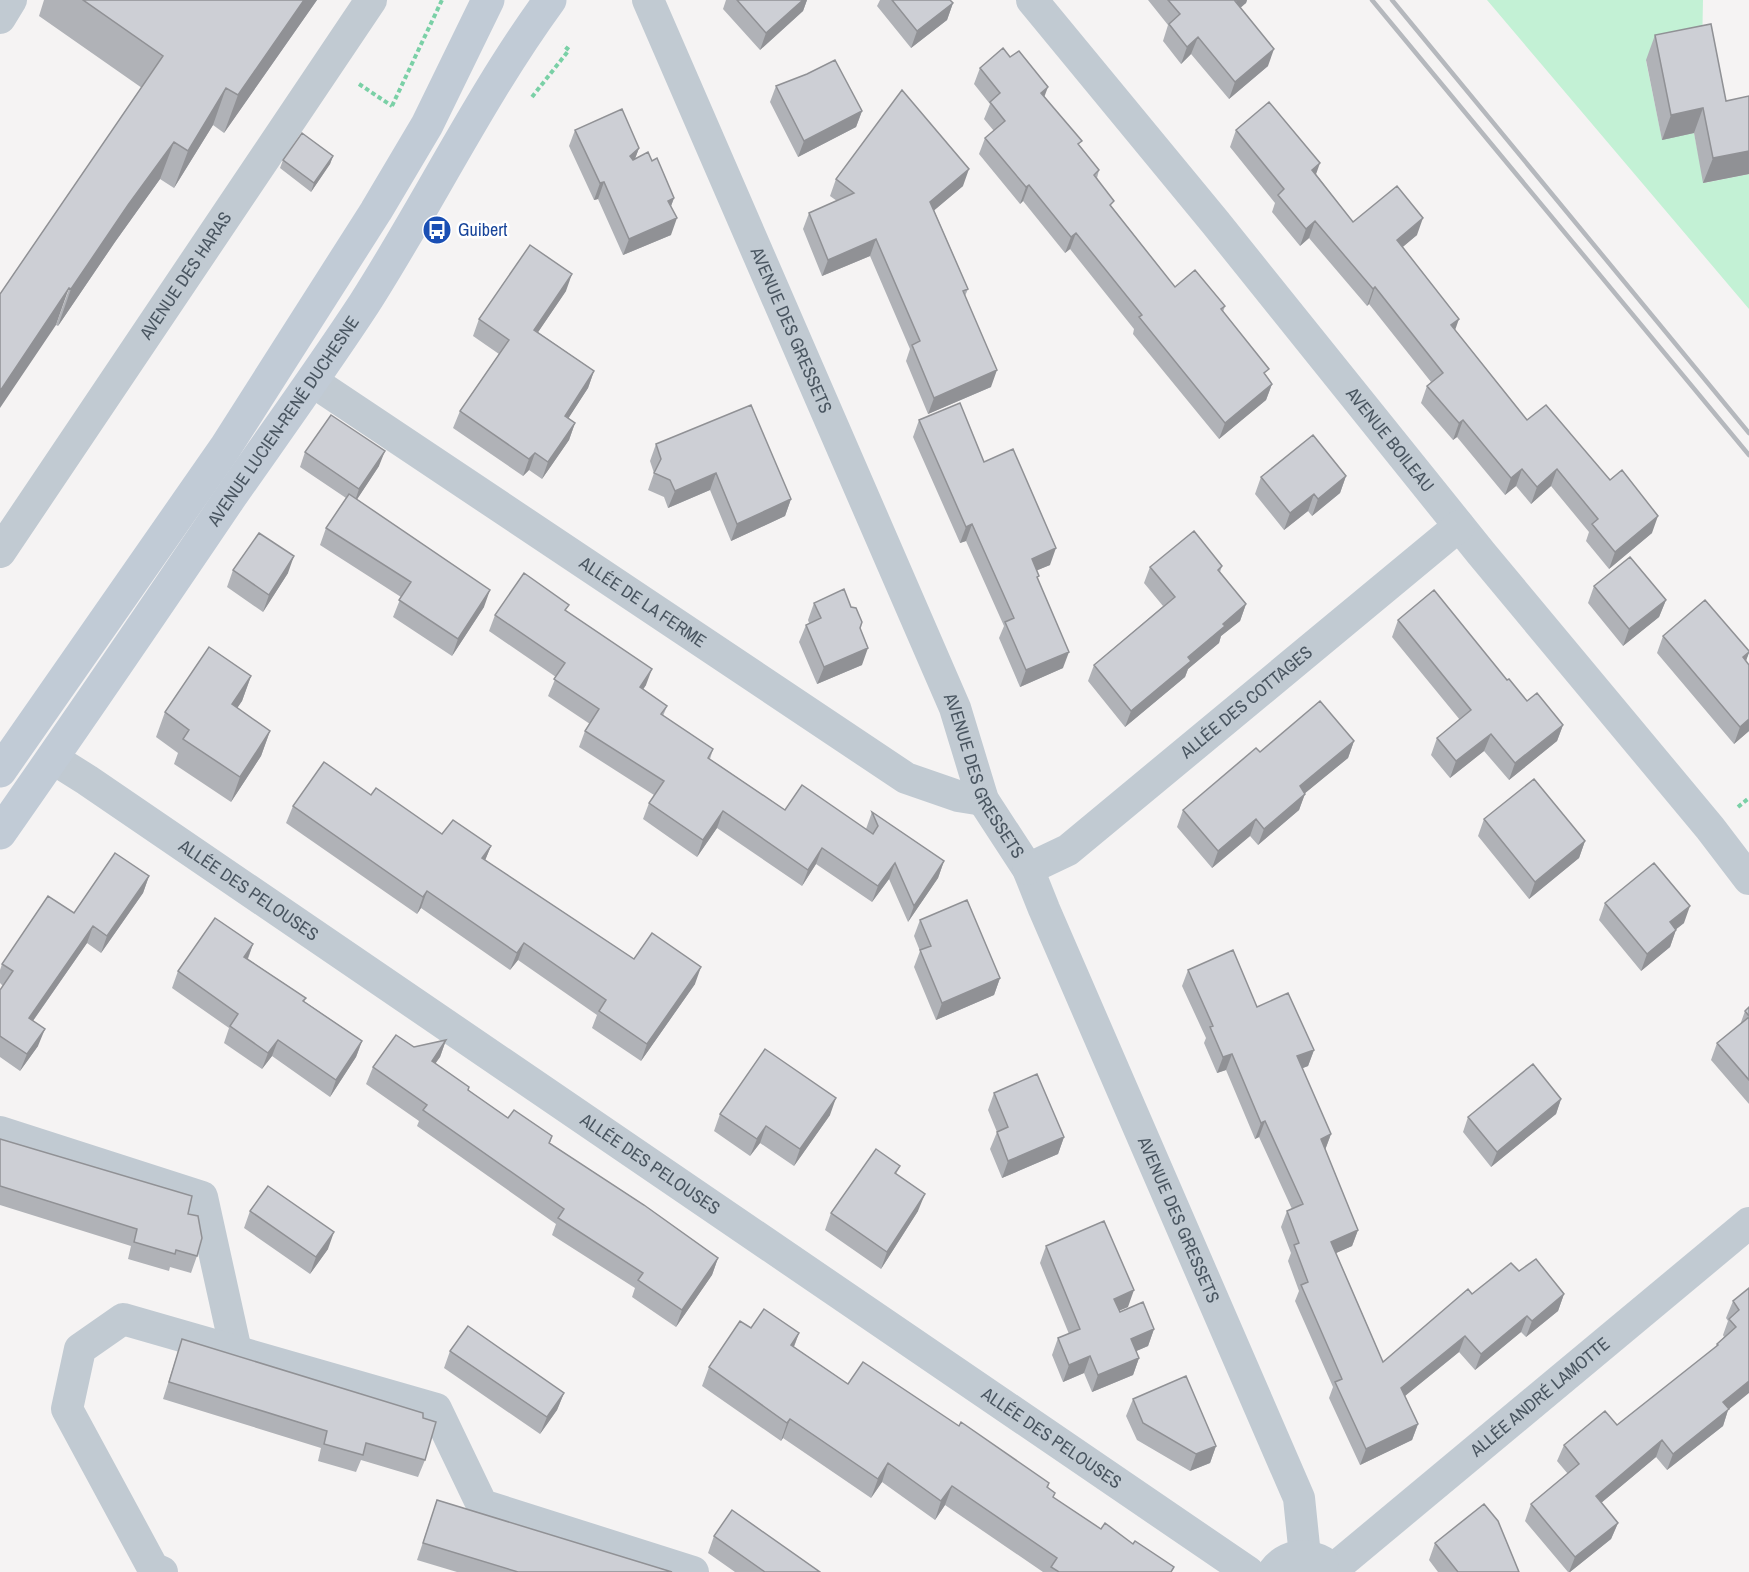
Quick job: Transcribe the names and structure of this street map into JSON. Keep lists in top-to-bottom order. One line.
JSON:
{"streets":{"main road":["AVENUE LUCIEN-RENÉ DUCHESNE"],"street":["AVENUE DES HARAS","AVENUE DES GRESSETS","AVENUE BOILEAU","ALLÉE DE LA FERME","ALLÉE DES COTTAGES","ALLÉE DES PELOUSES","ALLÉE ANDRÉ LAMOTTE"]},"crossings":[["AVENUE DES GRESSETS","ALLÉE DE LA FERME"],["AVENUE DES GRESSETS","ALLÉE DES COTTAGES"],["AVENUE DES GRESSETS","ALLÉE ANDRÉ LAMOTTE"],["AVENUE LUCIEN-RENÉ DUCHESNE","ALLÉE DE LA FERME"],["AVENUE LUCIEN-RENÉ DUCHESNE","ALLÉE DES PELOUSES"],["AVENUE BOILEAU","ALLÉE DES COTTAGES"]],"places":{"bus stop":["Guibert"]}}
